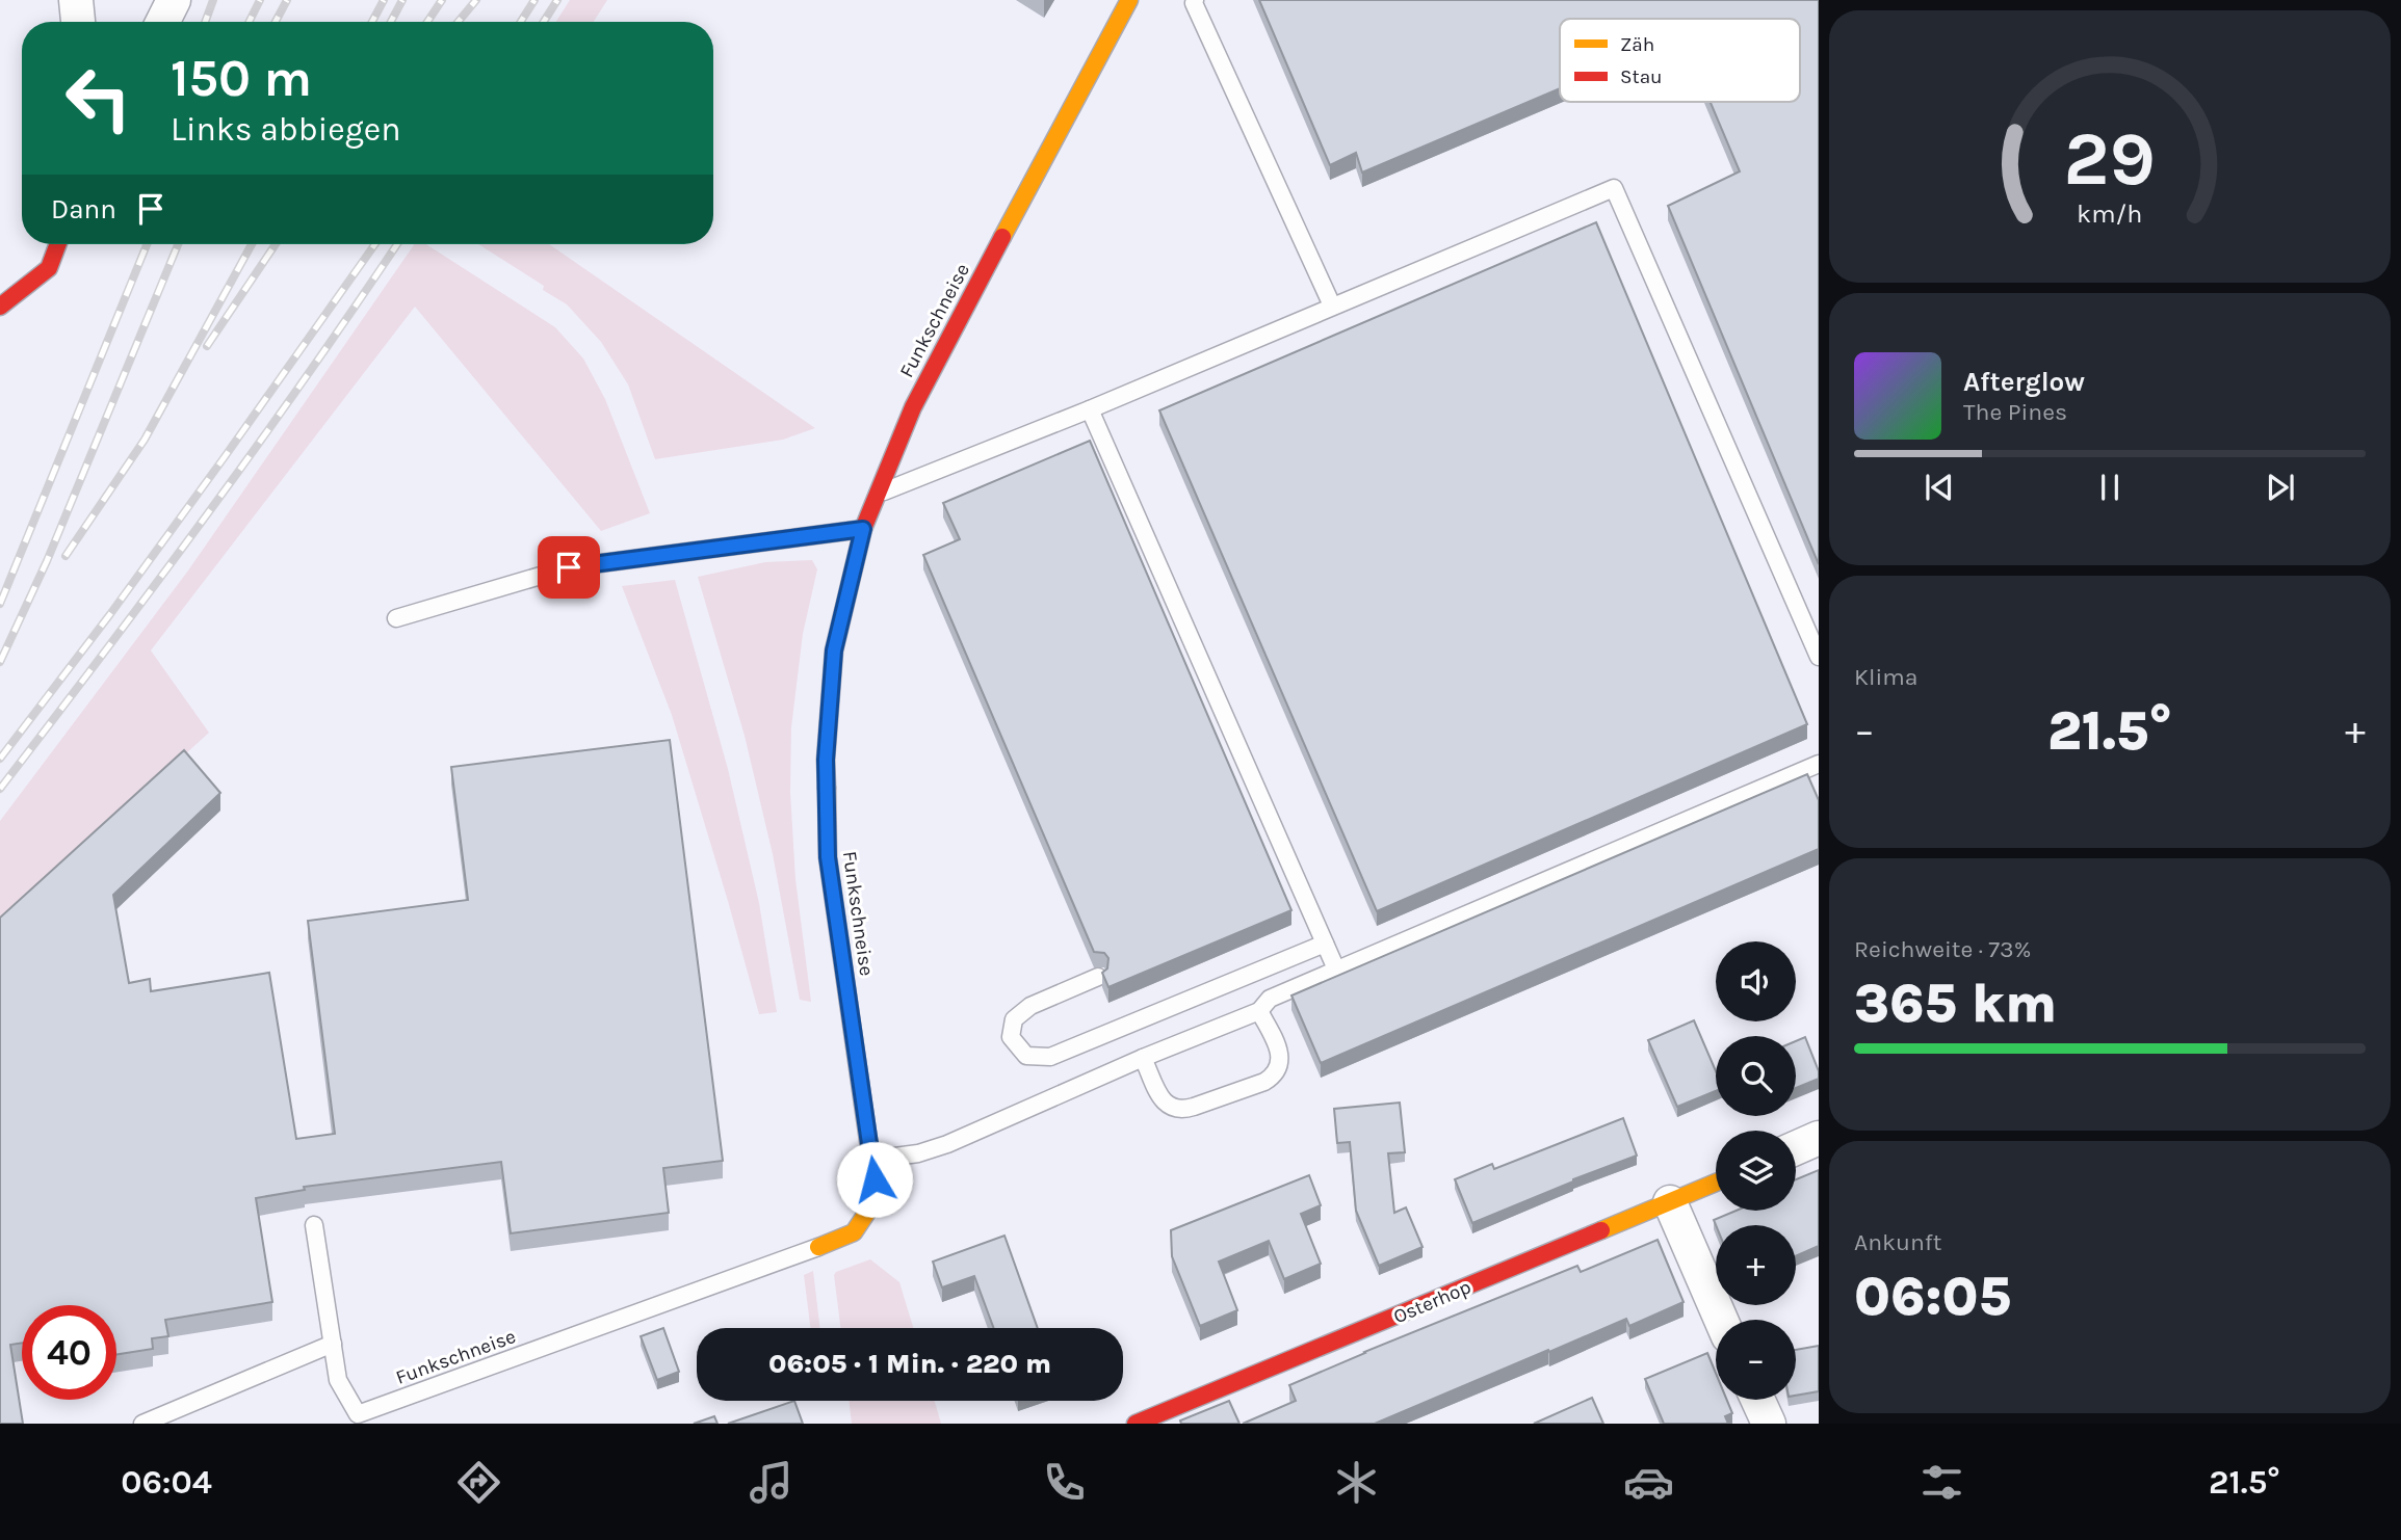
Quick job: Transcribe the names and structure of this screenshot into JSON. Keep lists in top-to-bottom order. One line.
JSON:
{"streets":{"street":["Funkschneise","Osterhop"]},"legend":["Zäh","Stau"],"page":{"turn":["150 m","Links abbiegen"],"then":"Dann","song":["Afterglow","The Pines"],"tile":["Klima",["Reichweite · 73%","365 km"],["Ankunft","06:05"]],"heat":["−","21.5°","+"],"map_buttons":["+","−"],"limit":"40","trip":"06:05 · 1 Min. · 220 m","tabs":["06:04","21.5°"],"gauge":["29","km/h"]}}
